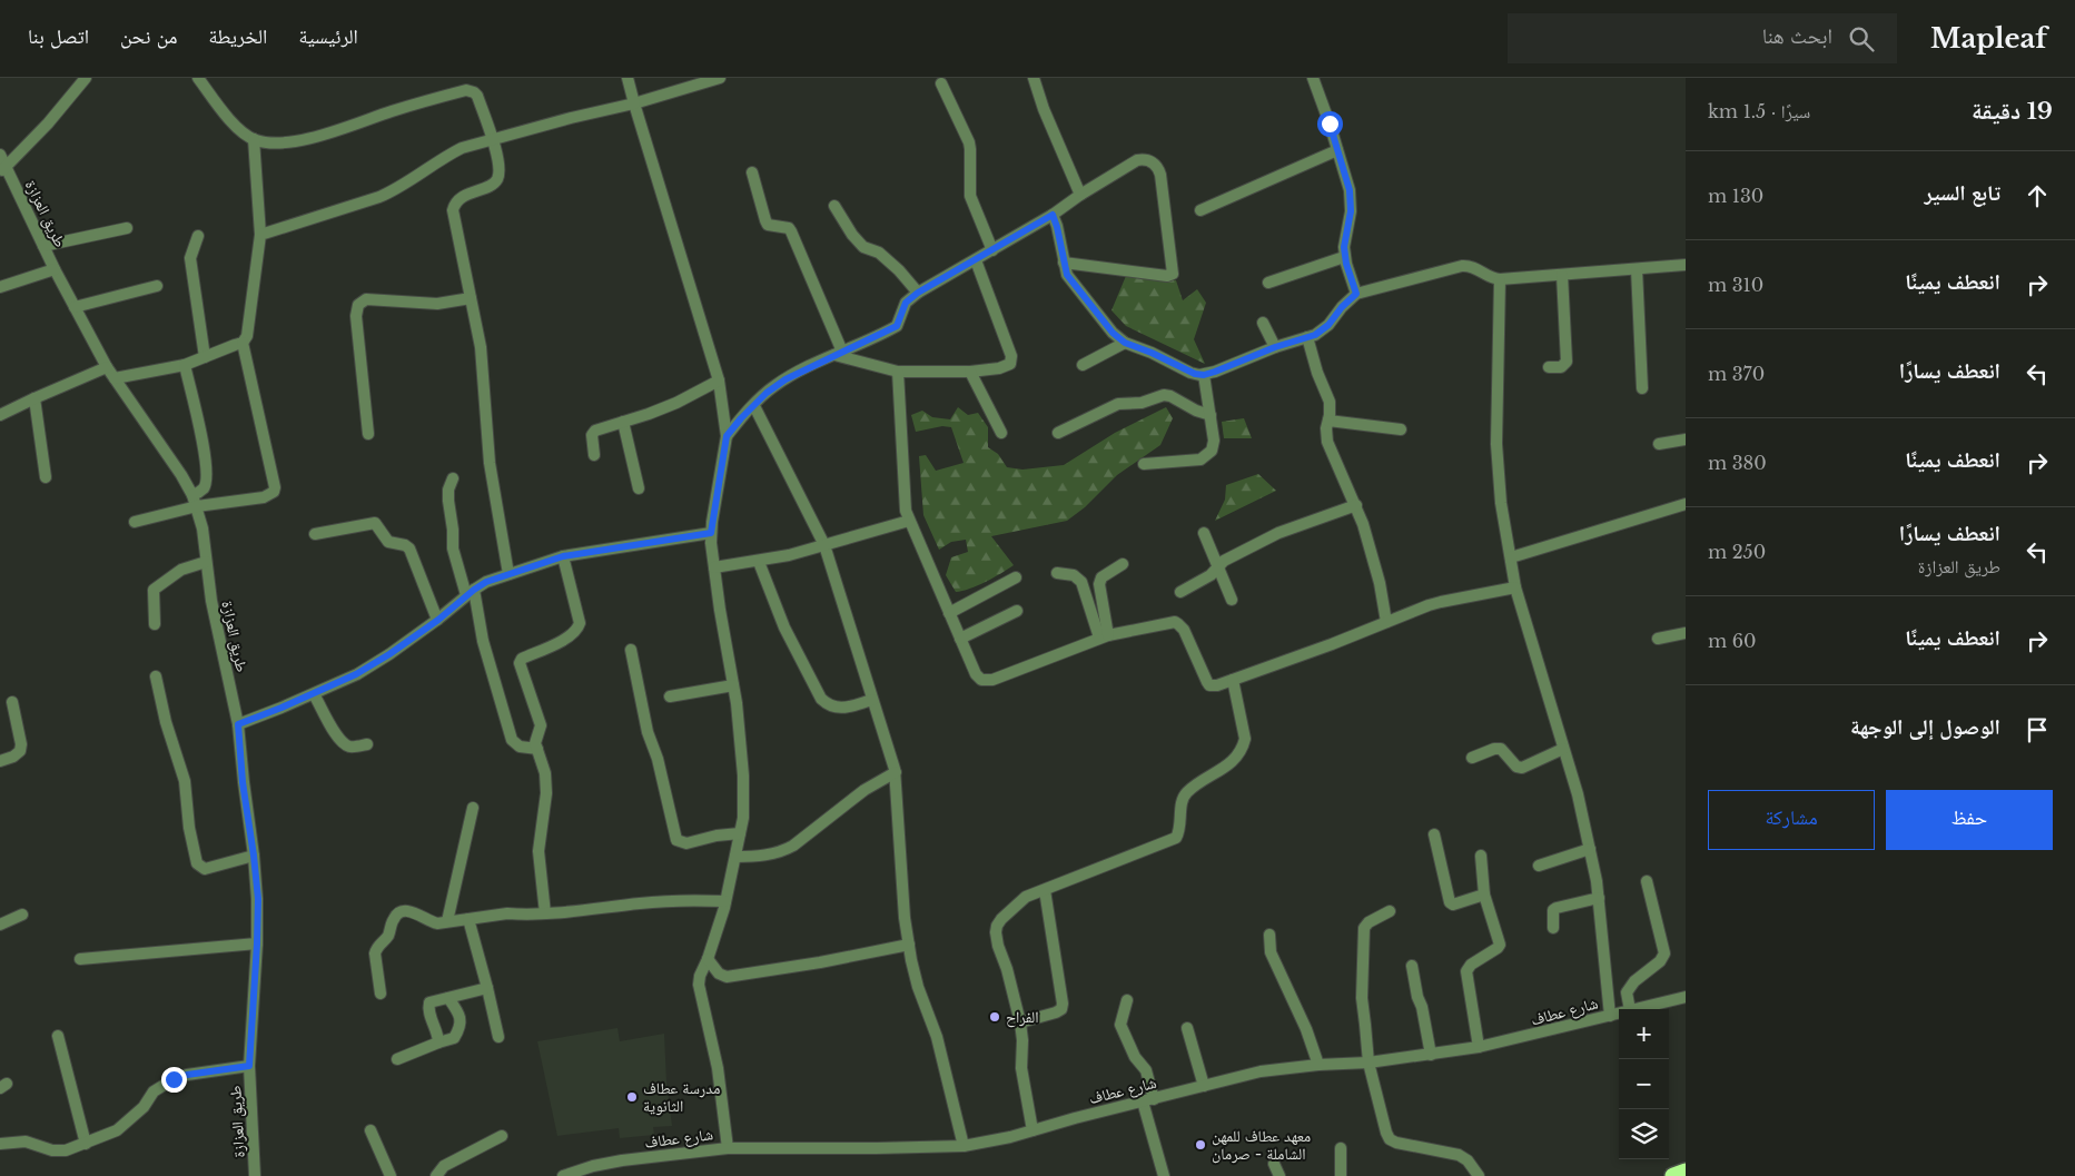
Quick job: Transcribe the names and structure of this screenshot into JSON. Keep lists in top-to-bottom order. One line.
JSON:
{"streets":{"street":["طريق العزازة","شارع عطاف"]},"places":["الفراح","مدرسة عطاف الثانوية","معهد عطاف للمهن الشاملة - صرمان"],"page":{"header":"Mapleaf","search":"ابحث هنا","nav":["الرئيسية","الخريطة","من نحن","اتصل بنا"],"heading":["19 دقيقة","سيرًا · 1.5 km"],"list":[["تابع السير","130 m"],["انعطف يمينًا","310 m"],["انعطف يسارًا","370 m"],["انعطف يمينًا","380 m"],["انعطف يسارًا","طريق العزازة","250 m"],["انعطف يمينًا","60 m"],"الوصول إلى الوجهة"],"buttons":["حفظ","مشاركة"],"map_buttons":["+","−"]}}
